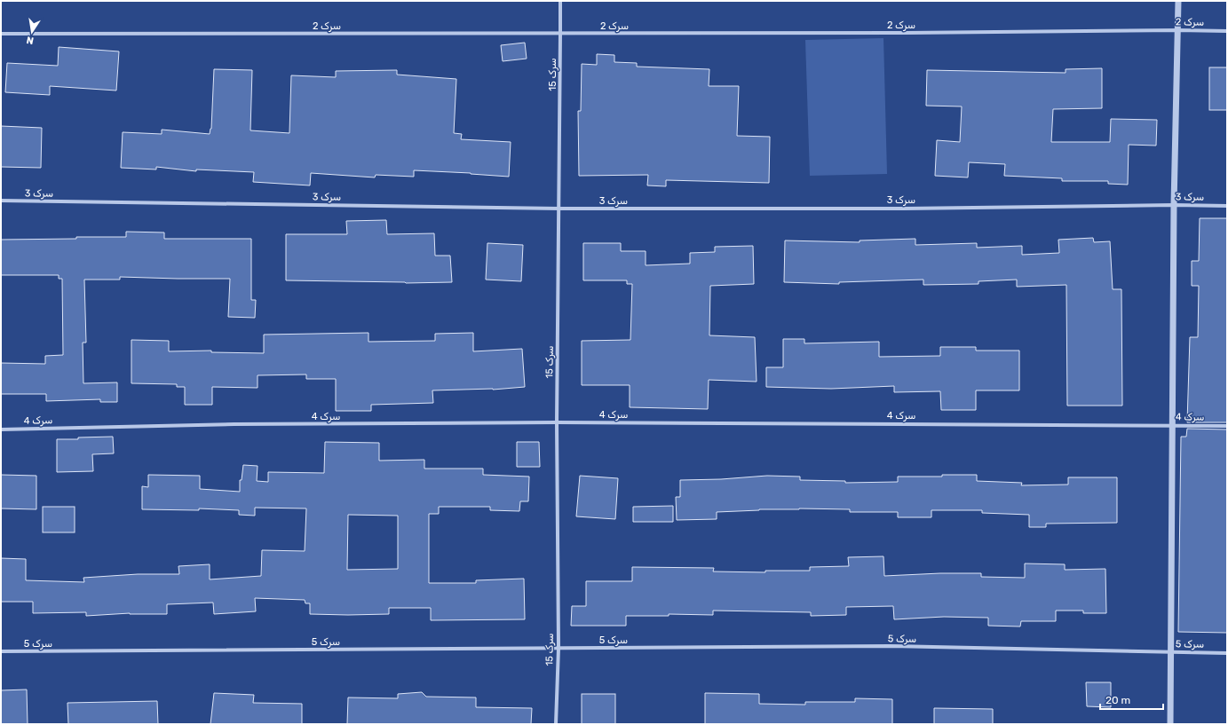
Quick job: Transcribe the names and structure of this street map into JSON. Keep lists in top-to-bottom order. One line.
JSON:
{"streets":{"street":["سرک 2","سرک 15","سرک 3","سرک 4","سرک 5"]},"crossings":[["سرک 2","سرک 15"],["سرک 15","سرک 3"],["سرک 15","سرک 4"],["سرک 15","سرک 5"]],"scale_bar":"20 m","north":"bottom"}
